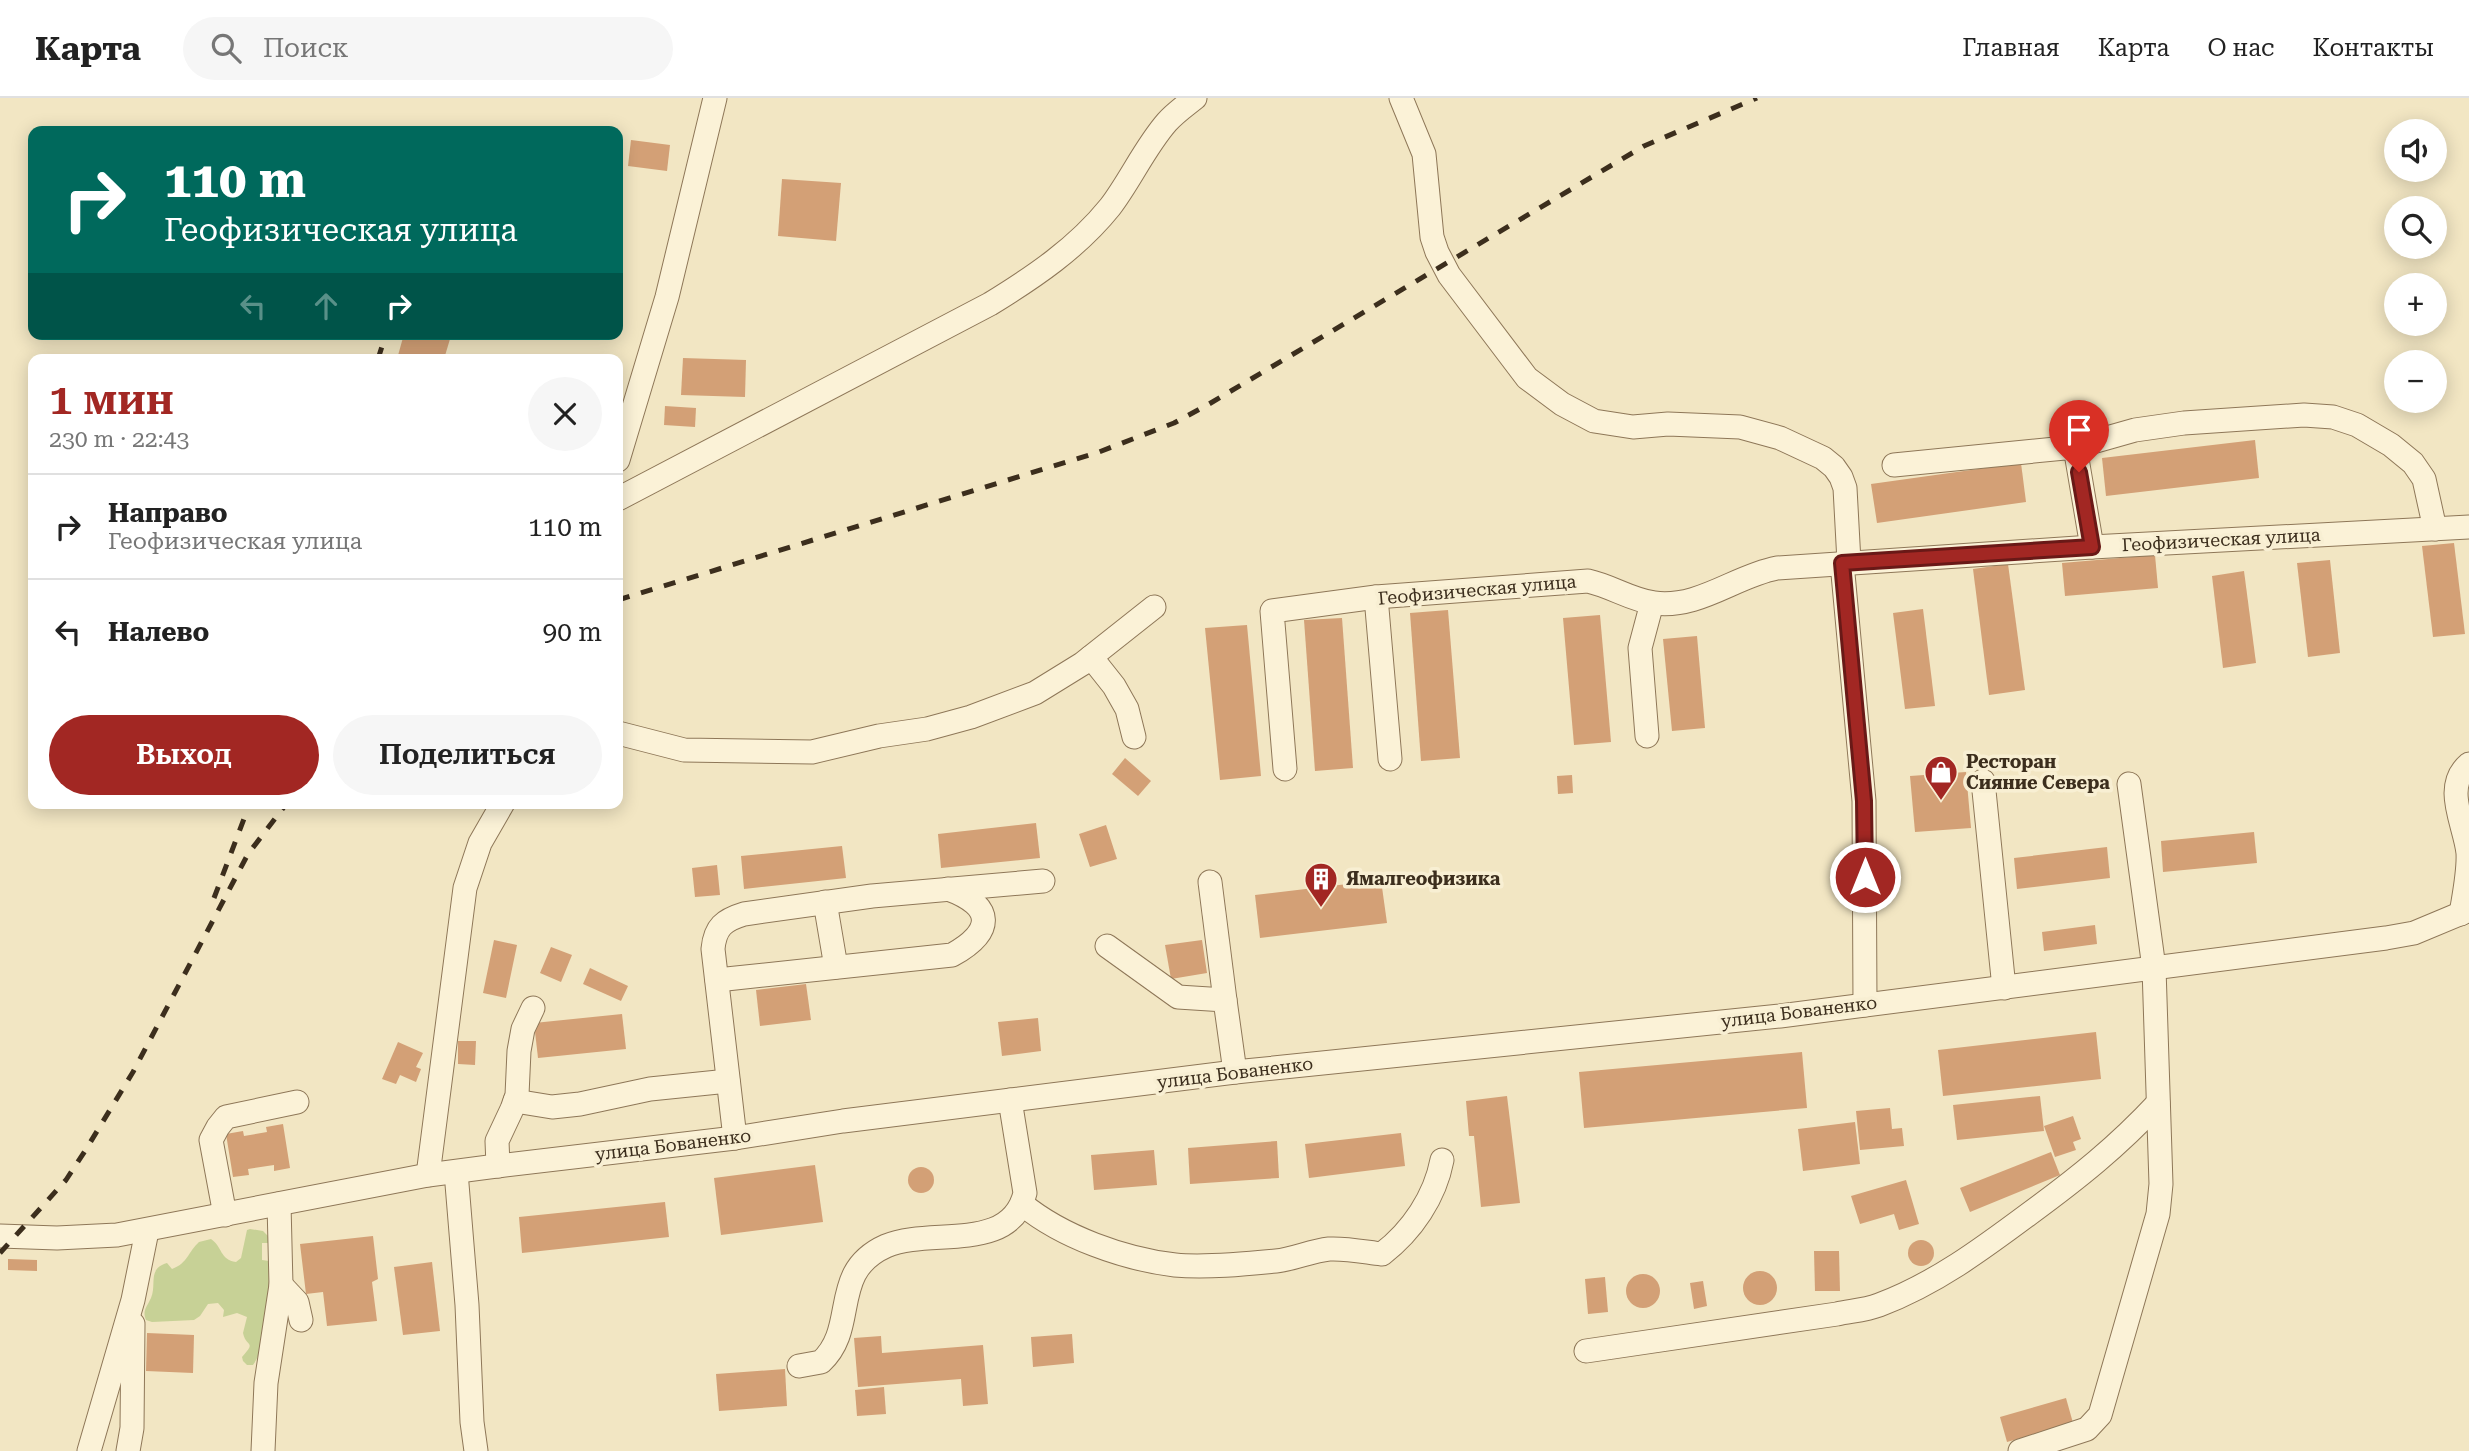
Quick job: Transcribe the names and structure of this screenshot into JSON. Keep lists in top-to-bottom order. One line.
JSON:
{"streets":{"street":["Геофизическая улица","улица Бованенко"]},"places":{"shop":["Ресторан Сияние Севера"],"building":["Ямалгеофизика"]},"page":{"header":"Карта","search":"Поиск","nav":["Главная","Карта","О нас","Контакты"],"map_buttons":["+","−"],"turn":["110 m","Геофизическая улица"],"heading":["1 мин","230 m · 22:43"],"list":[{"name":"Направо","note":"Геофизическая улица","value":"110 m"},{"name":"Налево","value":"90 m"}],"buttons":["Выход","Поделиться"]}}
